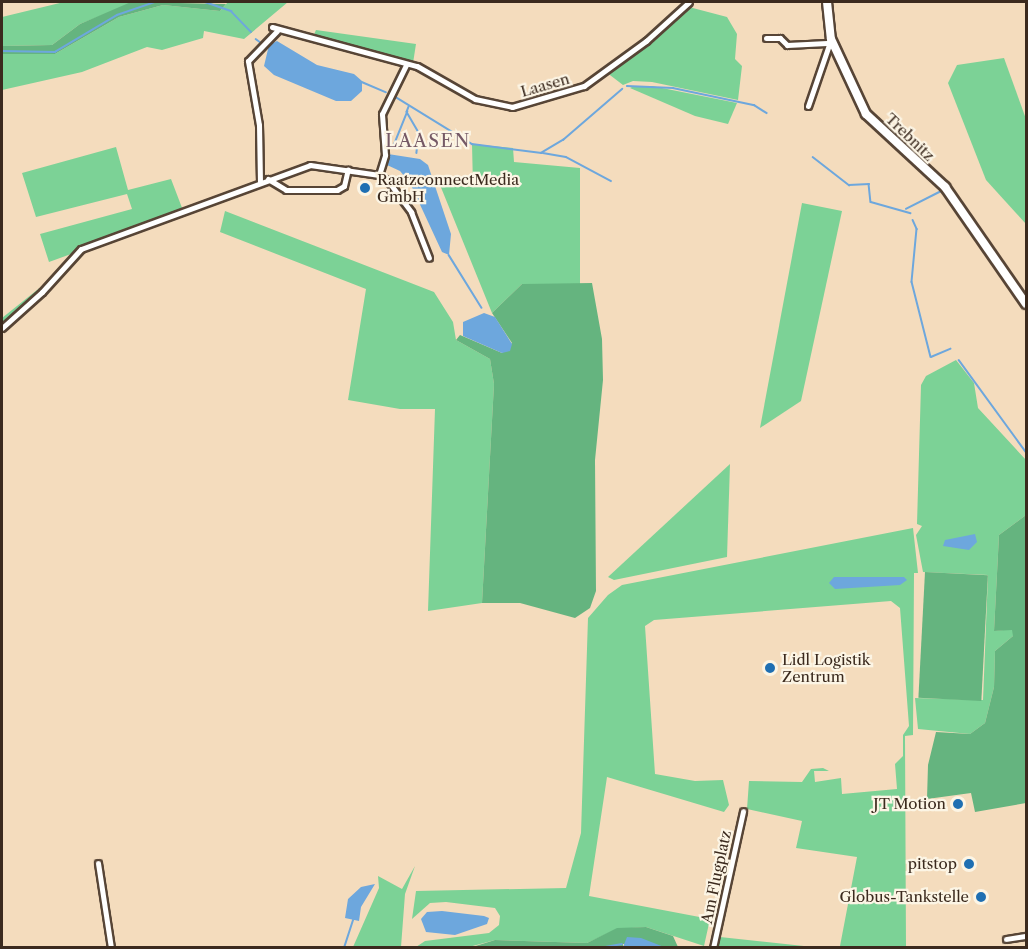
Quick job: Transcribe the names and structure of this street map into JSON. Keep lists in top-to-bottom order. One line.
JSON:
{"streets":{"street":["Laasen","Trebnitz","Am Flugplatz"]},"districts":["LAASEN"],"places":["RaatzconnectMedia GmbH","Lidl Logistik Zentrum","JT Motion","pitstop","Globus-Tankstelle"]}
